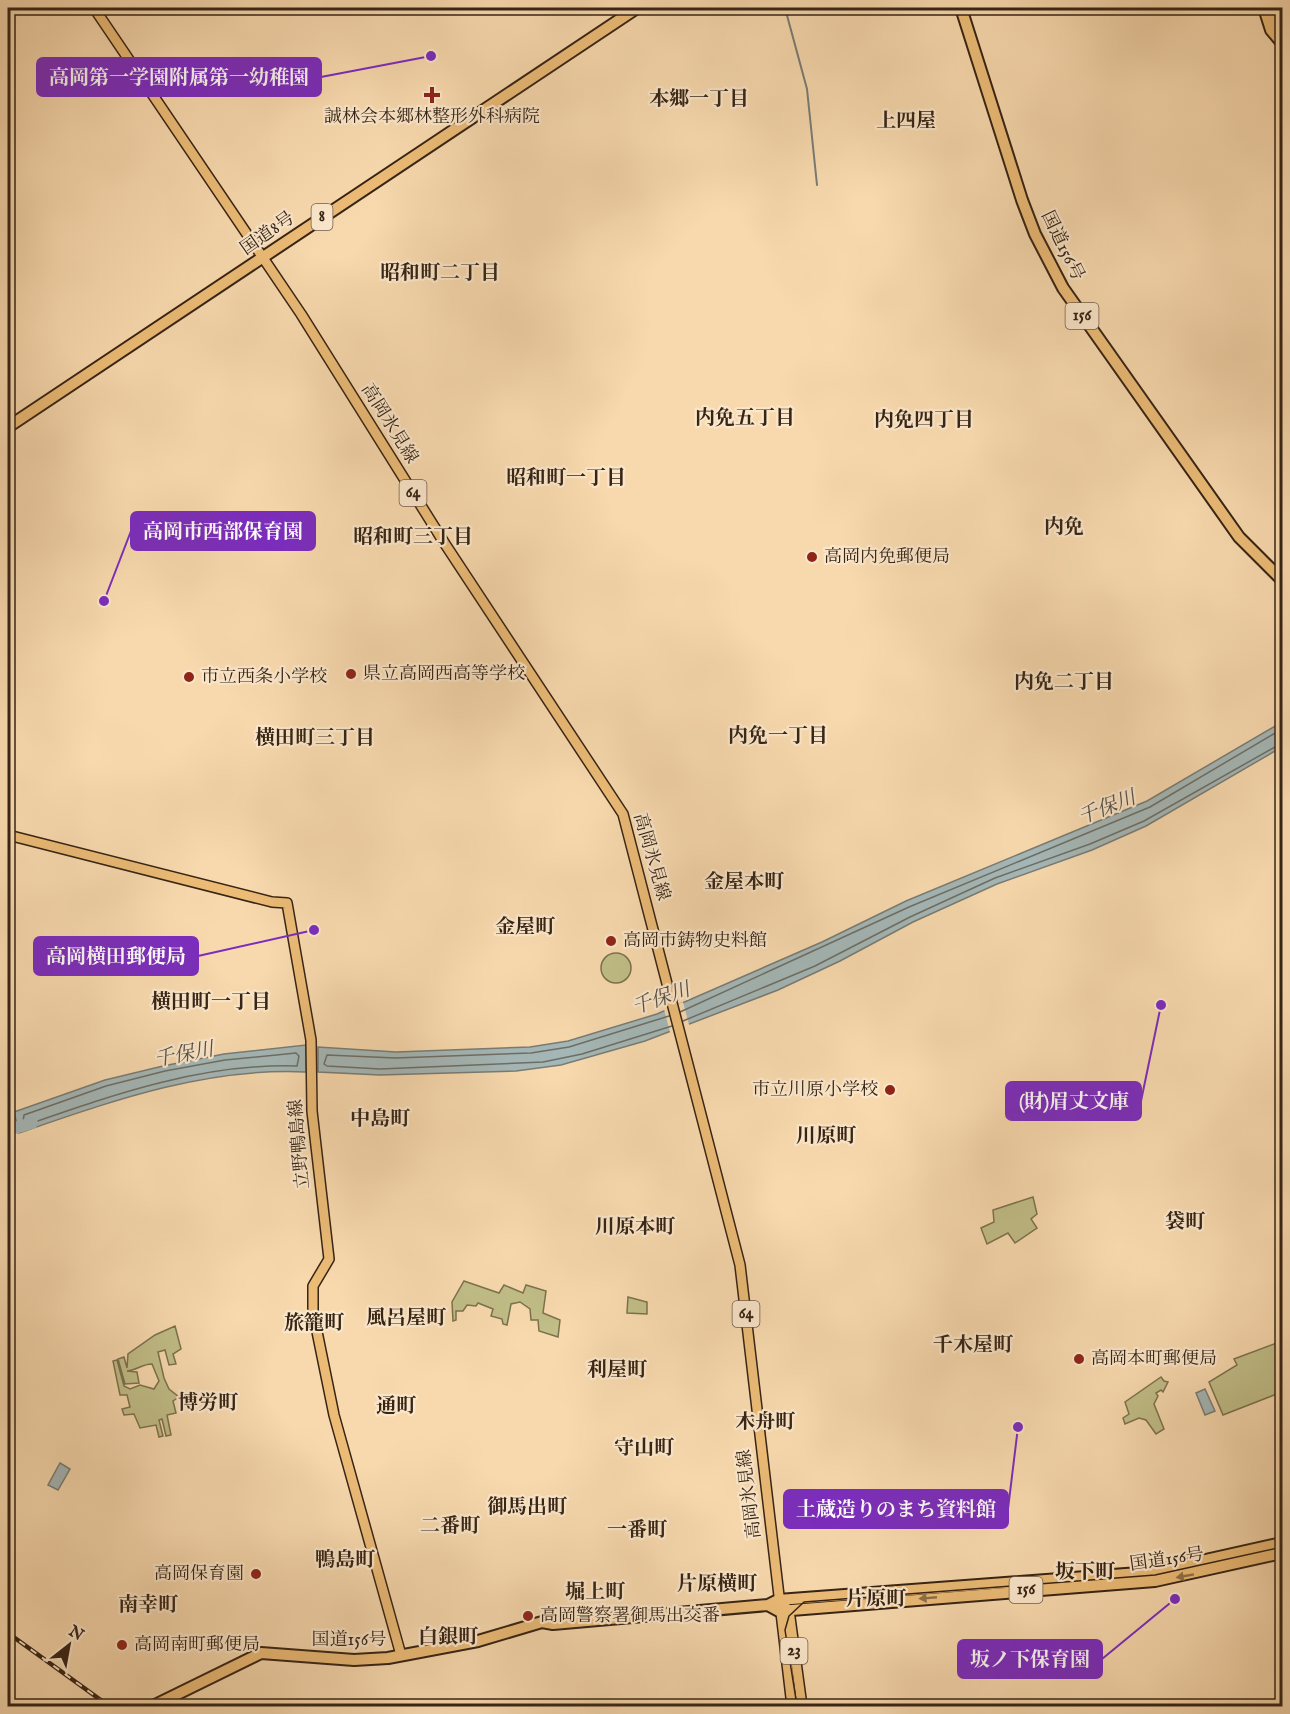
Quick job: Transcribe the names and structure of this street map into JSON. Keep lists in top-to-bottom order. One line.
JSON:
{"streets":{"highway":["8","国道8号","国道156号","156"],"main road":["高岡氷見線","64","立野鴨島線","23"]},"crossings":[["国道8号","高岡氷見線"],["国道156号","高岡氷見線"],["国道156号","立野鴨島線"],["国道156号","23"],["高岡氷見線","23"]],"districts":["本郷一丁目","上四屋","昭和町二丁目","内免五丁目","内免四丁目","昭和町一丁目","内免","昭和町三丁目","内免二丁目","内免一丁目","横田町三丁目","金屋本町","金屋町","横田町一丁目","中島町","川原町","袋町","川原本町","風呂屋町","旅籠町","千木屋町","利屋町","博労町","通町","木舟町","守山町","御馬出町","二番町","一番町","鴨島町","坂下町","片原横町","堀上町","片原町","南幸町","白銀町"],"water":["千保川"],"places":{"other":["高岡第一学園附属第一幼稚園","高岡内免郵便局","高岡市西部保育園","県立高岡西高等学校","市立西条小学校","高岡横田郵便局","高岡市鋳物史料館","(財)眉丈文庫","市立川原小学校","高岡本町郵便局","土蔵造りのまち資料館","高岡保育園","坂ノ下保育園","高岡警察署御馬出交番","高岡南町郵便局"],"health":["誠林会本郷林整形外科病院"]},"north":"top right"}
